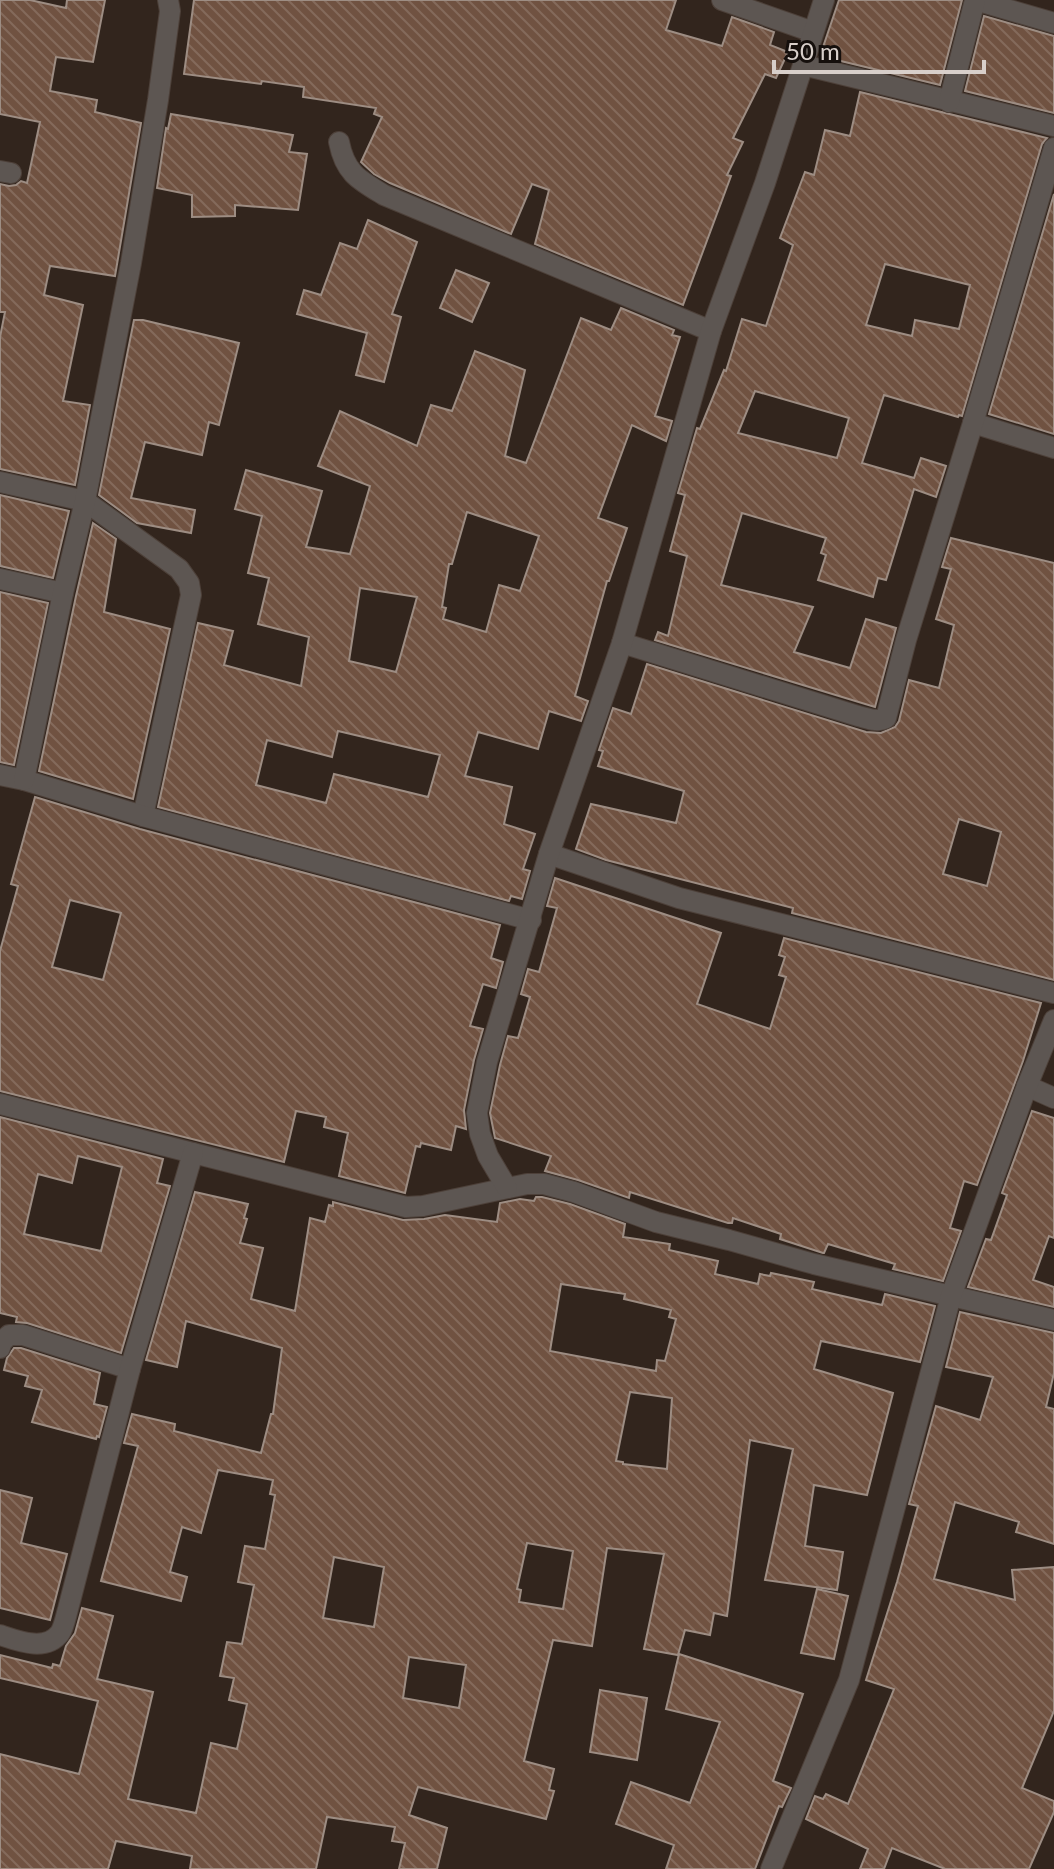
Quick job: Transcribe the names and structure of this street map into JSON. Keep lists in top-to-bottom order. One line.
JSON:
{"scale_bar":"50 m"}
